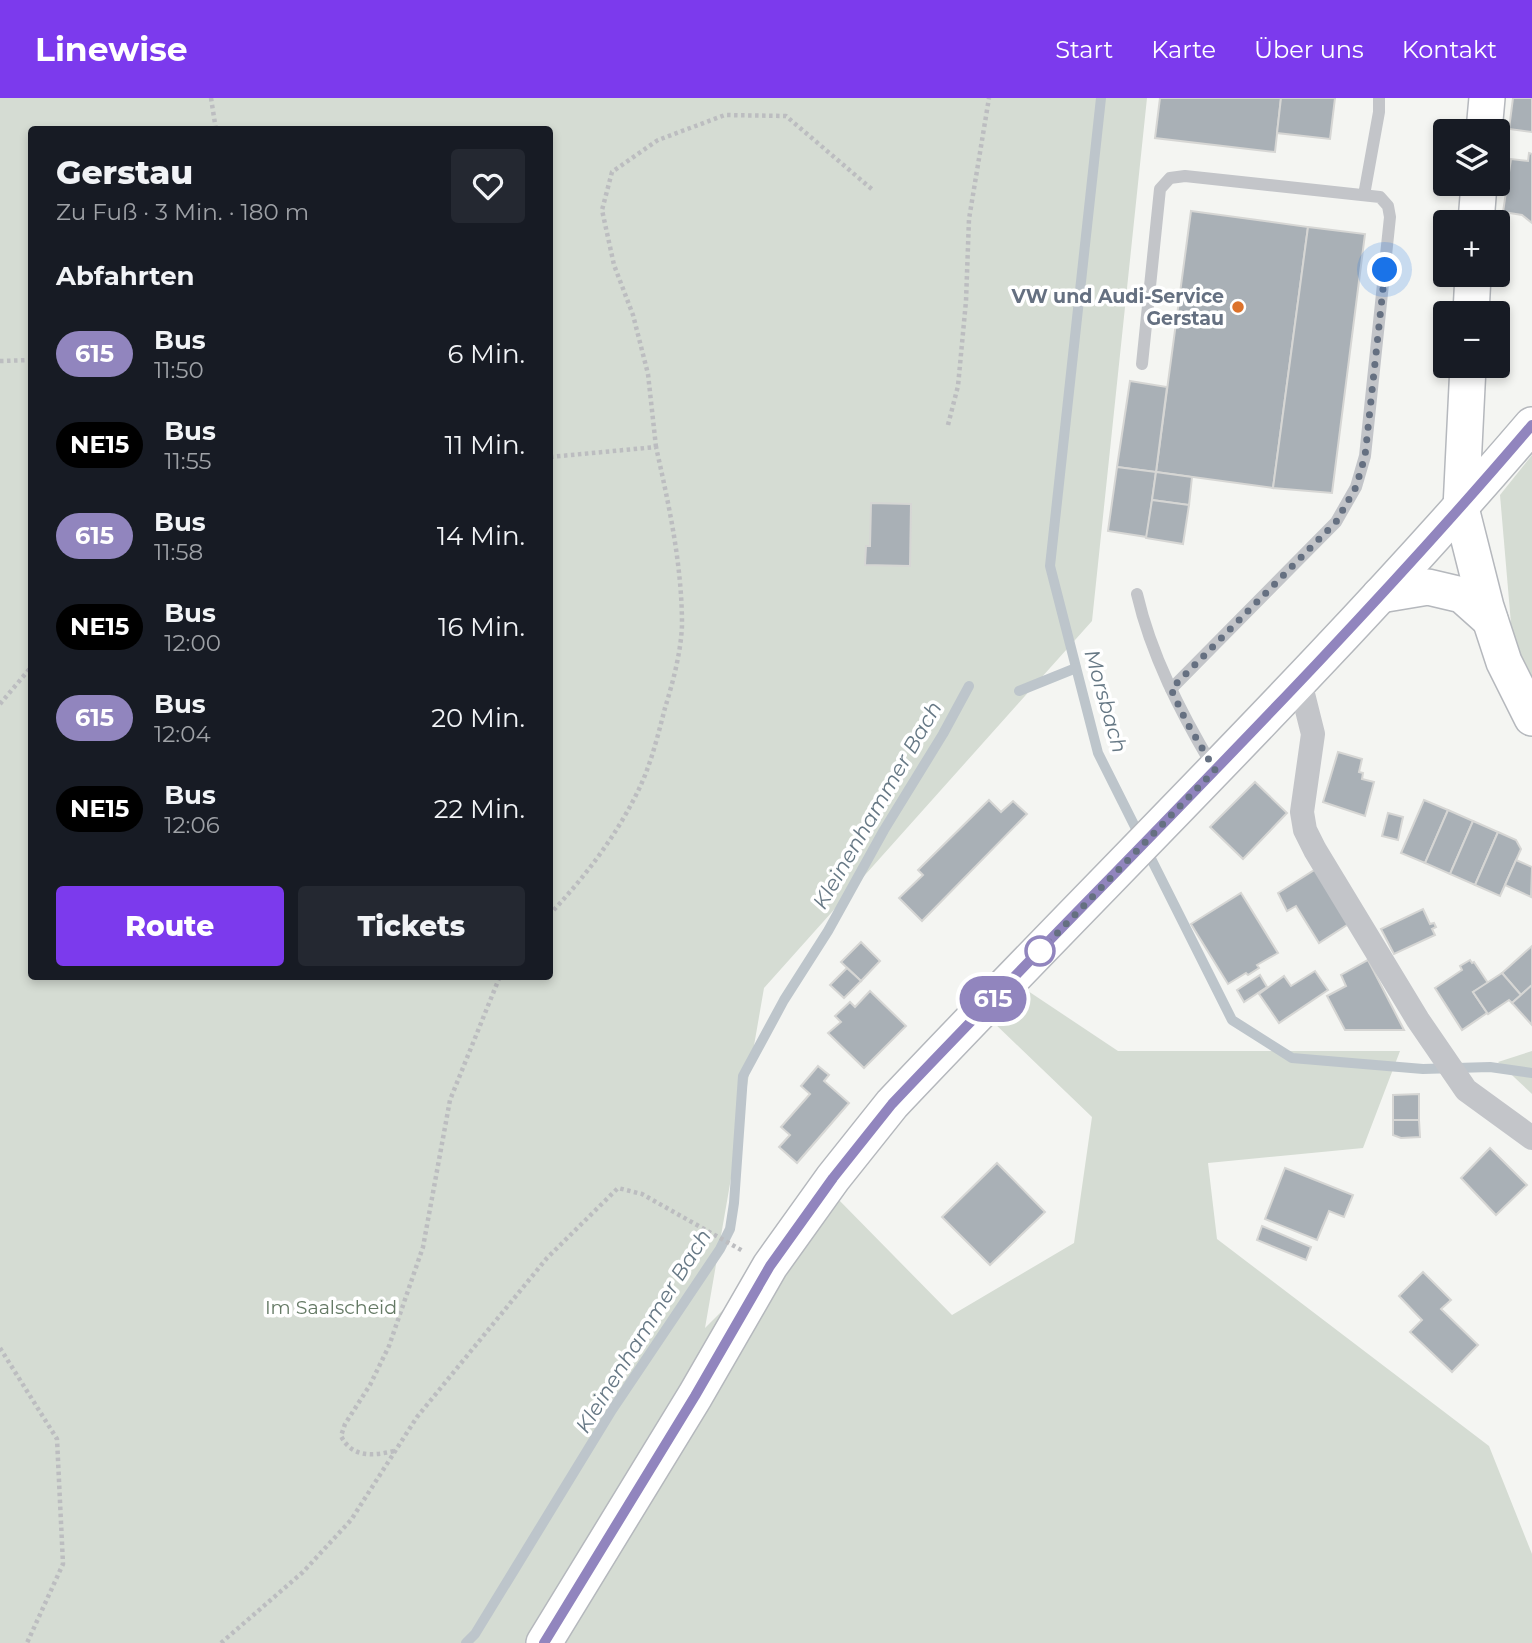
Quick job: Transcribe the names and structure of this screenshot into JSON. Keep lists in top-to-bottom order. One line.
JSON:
{"water":["Morsbach","Kleinenhammer Bach"],"parks":["Im Saalscheid"],"places":["VW und Audi-Service Gerstau"],"lines":["bus line 615"],"page":{"header":"Linewise","nav":["Start","Karte","Über uns","Kontakt"],"on_map":"615","map_buttons":["+","−"],"heading":[["Gerstau","Zu Fuß · 3 Min. · 180 m"],"Abfahrten"],"list":[{"mark":"615","name":"Bus","note":"11:50","value":"6 Min."},{"mark":"NE15","name":"Bus","note":"11:55","value":"11 Min."},{"mark":"615","name":"Bus","note":"11:58","value":"14 Min."},{"mark":"NE15","name":"Bus","note":"12:00","value":"16 Min."},{"mark":"615","name":"Bus","note":"12:04","value":"20 Min."},{"mark":"NE15","name":"Bus","note":"12:06","value":"22 Min."}],"buttons":["Route","Tickets"]}}
